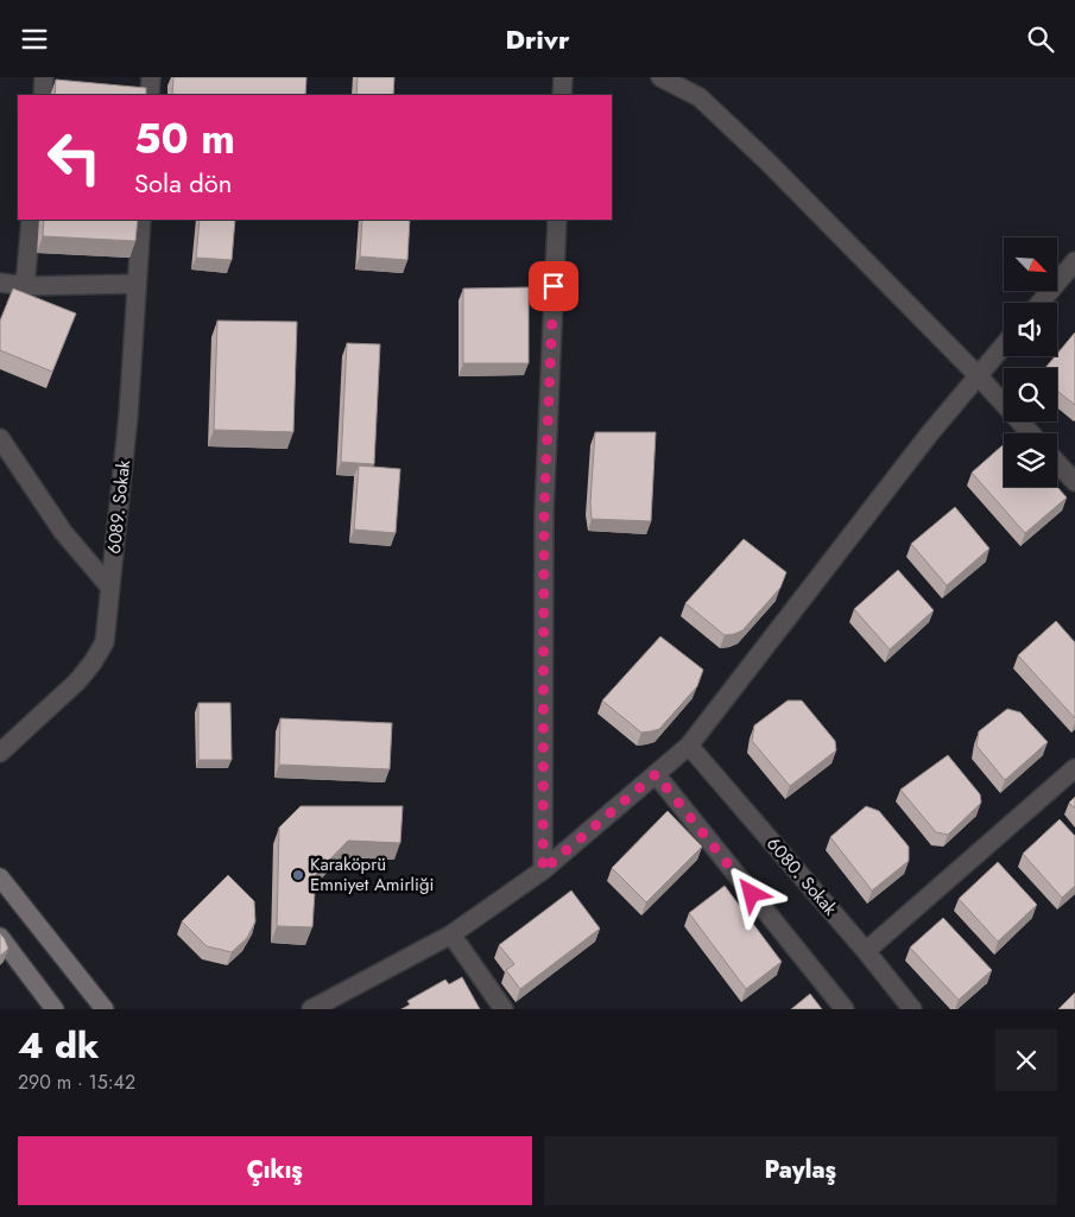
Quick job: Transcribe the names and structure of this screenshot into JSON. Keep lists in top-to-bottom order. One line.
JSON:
{"streets":{"street":["6089. Sokak","6080. Sokak"]},"places":["Karaköprü Emniyet Amirliği"],"north":"bottom right","page":{"header":"Drivr","turn":["50 m","Sola dön"],"heading":["4 dk","290 m · 15:42"],"buttons":["Çıkış","Paylaş"]}}
